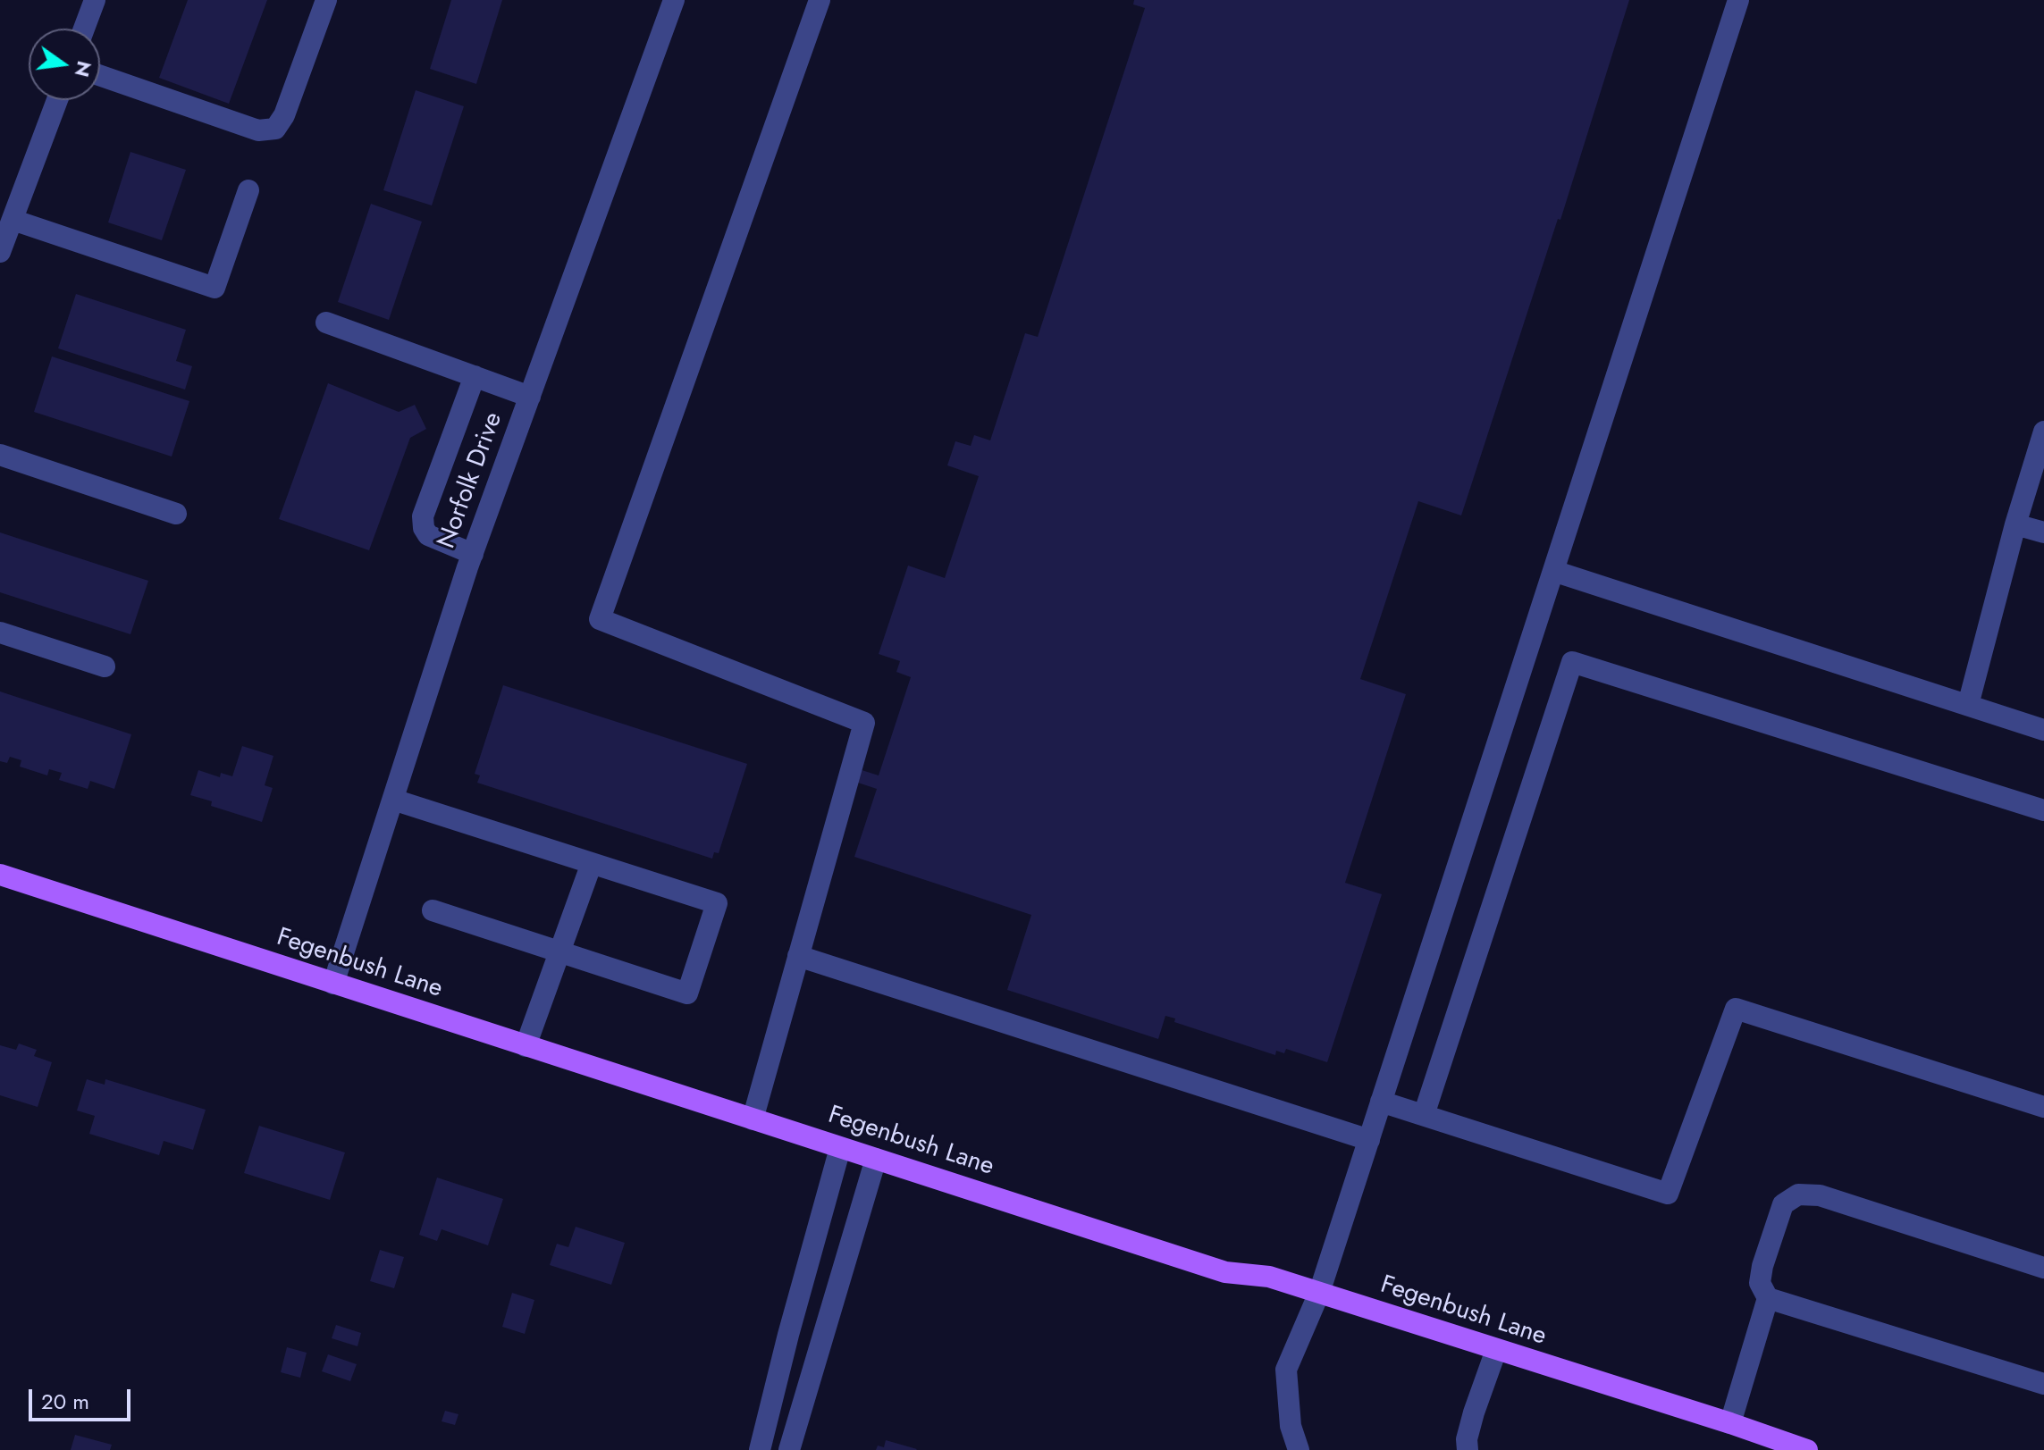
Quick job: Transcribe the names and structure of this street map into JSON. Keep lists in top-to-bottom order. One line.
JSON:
{"streets":{"main road":["Fegenbush Lane"],"street":["Norfolk Drive"]},"crossings":[["Norfolk Drive","Fegenbush Lane"]],"scale_bar":"20 m","north":"right"}
